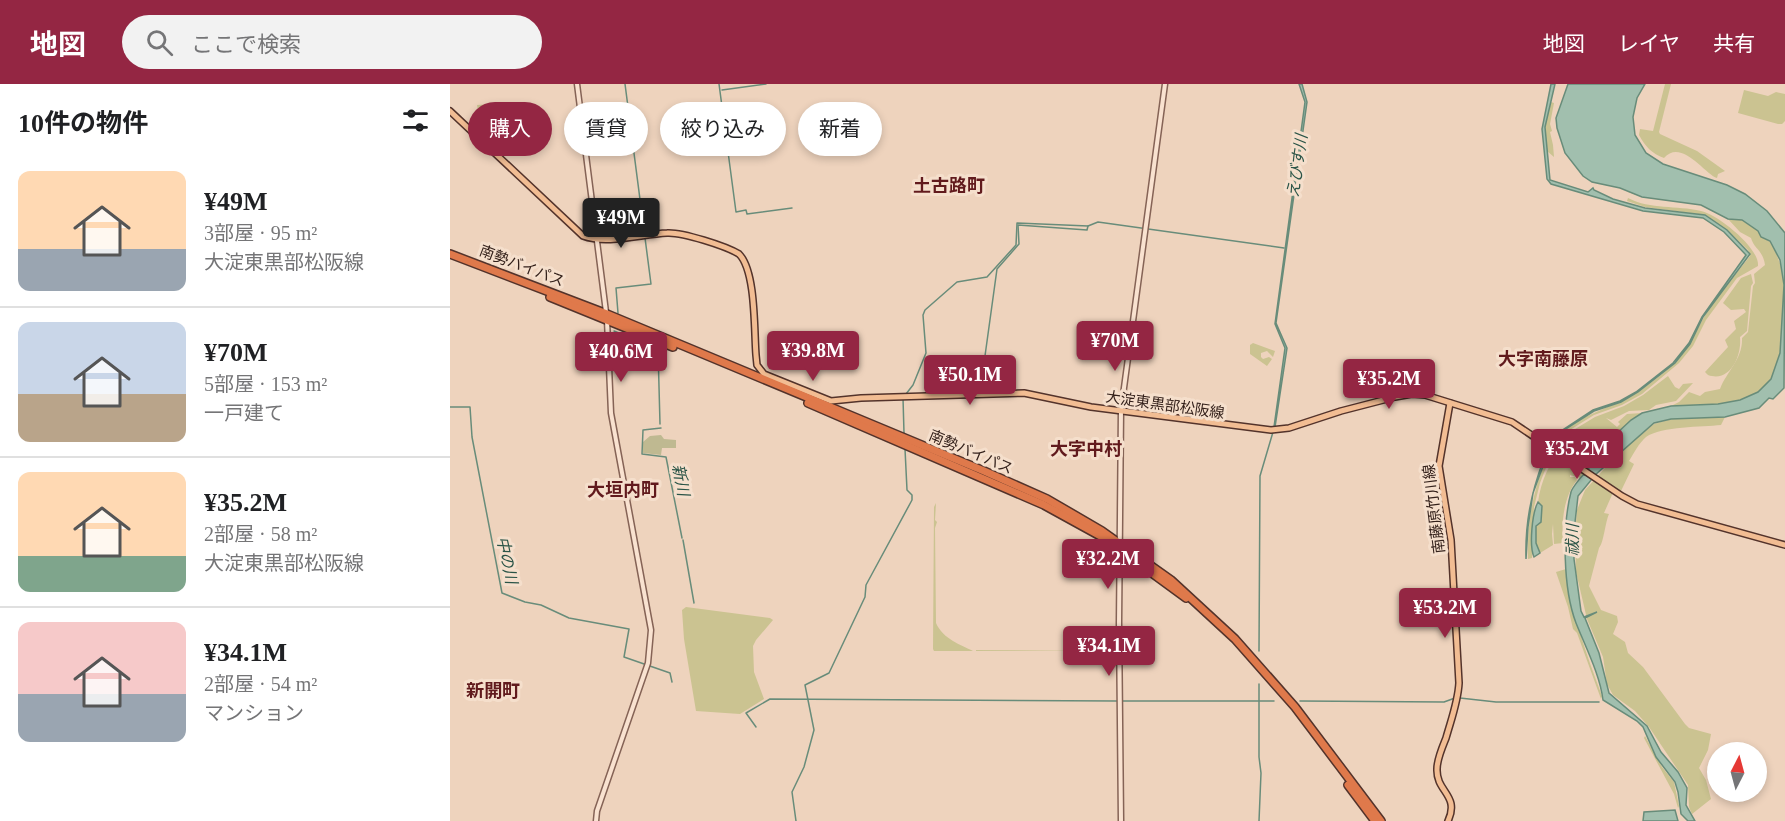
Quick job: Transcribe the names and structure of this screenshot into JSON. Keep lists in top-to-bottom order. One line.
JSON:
{"streets":{"highway":["南勢バイパス"],"main road":["大淀東黒部松阪線","南藤原竹川線"]},"crossings":[["大淀東黒部松阪線","南藤原竹川線"]],"districts":["土古路町","大字南藤原","大字中村","大垣内町","新開町"],"water":["えびす川","新川","祓川","中の川"],"north":"top","page":{"header":"地図","search":"ここで検索","nav":["地図","レイヤ","共有"],"heading":"10件の物件","chip":["購入","賃貸","絞り込み","新着"],"list":[{"name":"¥49M","note":"3部屋 · 95 m² · 大淀東黒部松阪線"},{"name":"¥70M","note":"5部屋 · 153 m² · 一戸建て"},{"name":"¥35.2M","note":"2部屋 · 58 m² · 大淀東黒部松阪線"},{"name":"¥34.1M","note":"2部屋 · 54 m² · マンション"}],"price":["¥49M","¥70M","¥39.8M","¥40.6M","¥50.1M","¥35.2M","¥35.2M","¥32.2M","¥53.2M","¥34.1M"]}}
